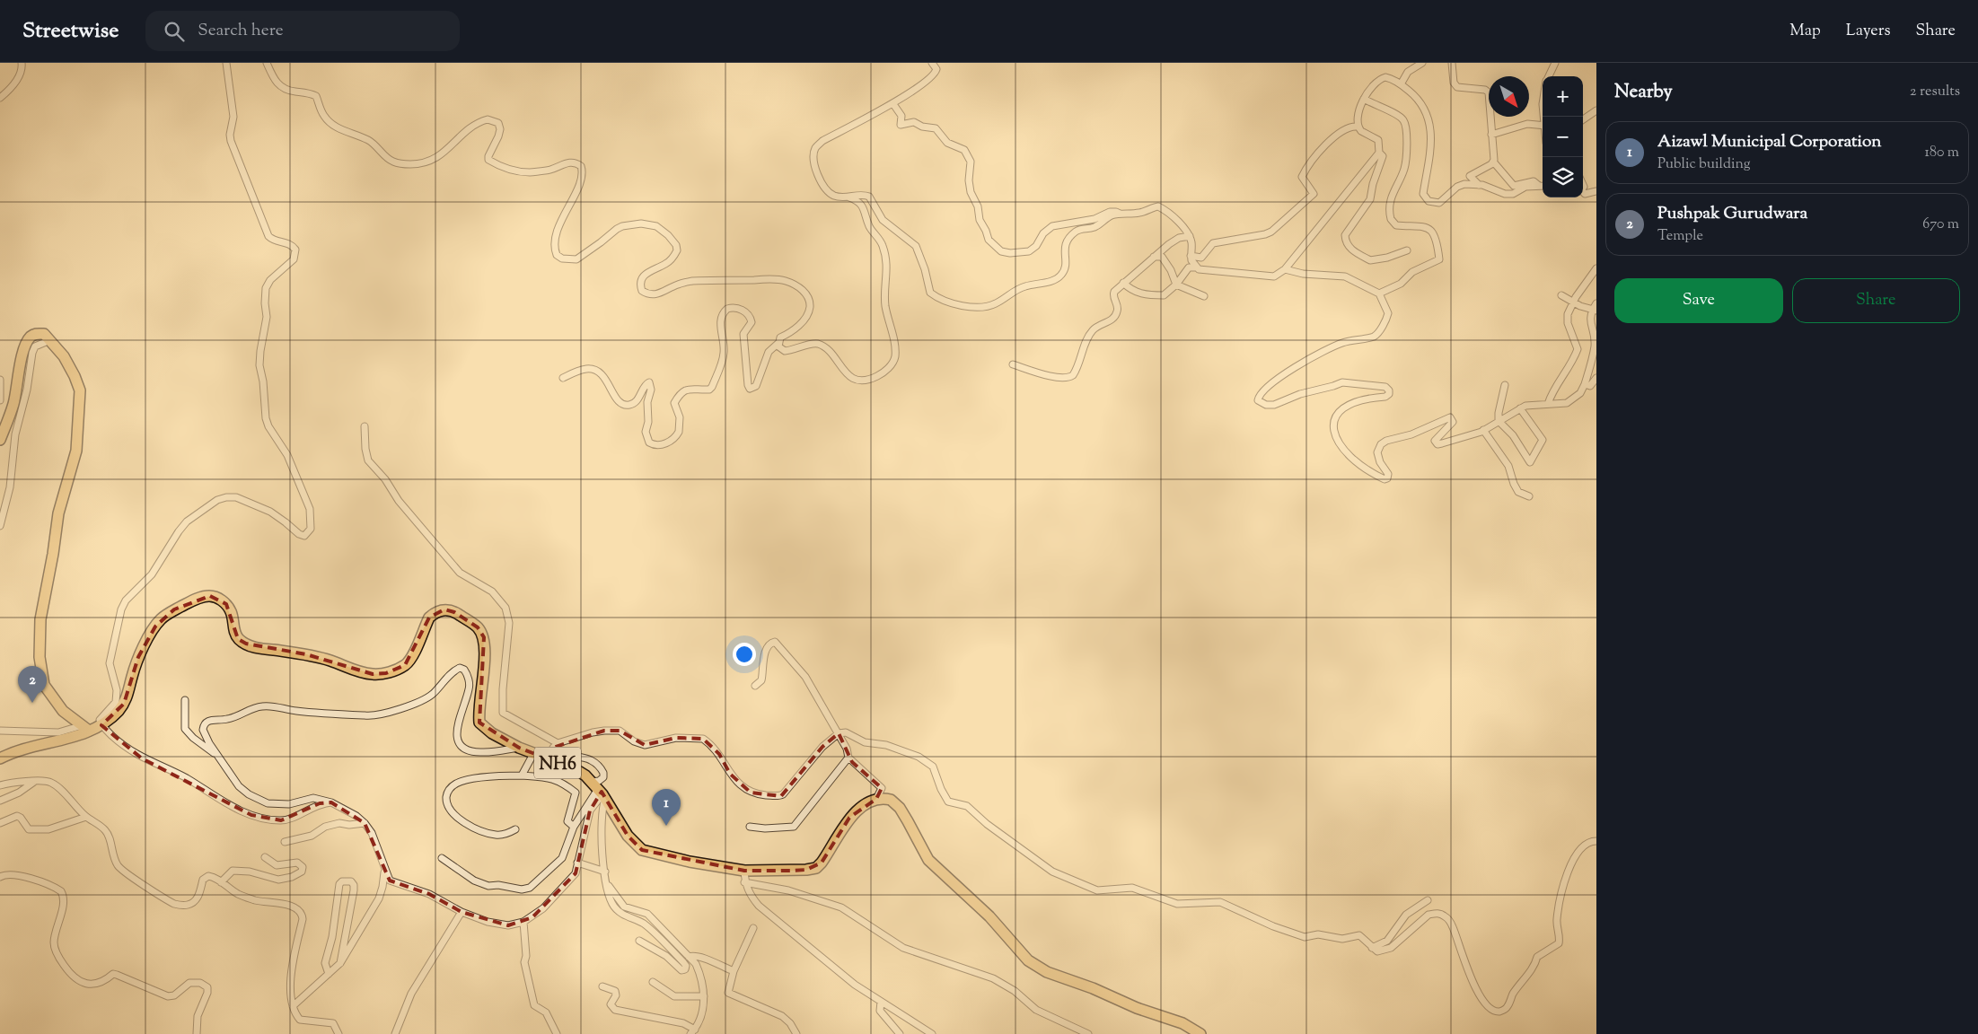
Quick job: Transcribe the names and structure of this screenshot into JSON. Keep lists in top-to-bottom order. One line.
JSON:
{"streets":{"main road":["NH6"]},"north":"bottom right","page":{"header":"Streetwise","search":"Search here","nav":["Map","Layers","Share"],"heading":["Nearby","2 results"],"map_buttons":["+","−"],"list":[{"mark":"1","name":"Aizawl Municipal Corporation","note":"Public building","value":"180 m"},{"mark":"2","name":"Pushpak Gurudwara","note":"Temple","value":"670 m"}],"buttons":["Save","Share"],"pins":["2","1"]}}
